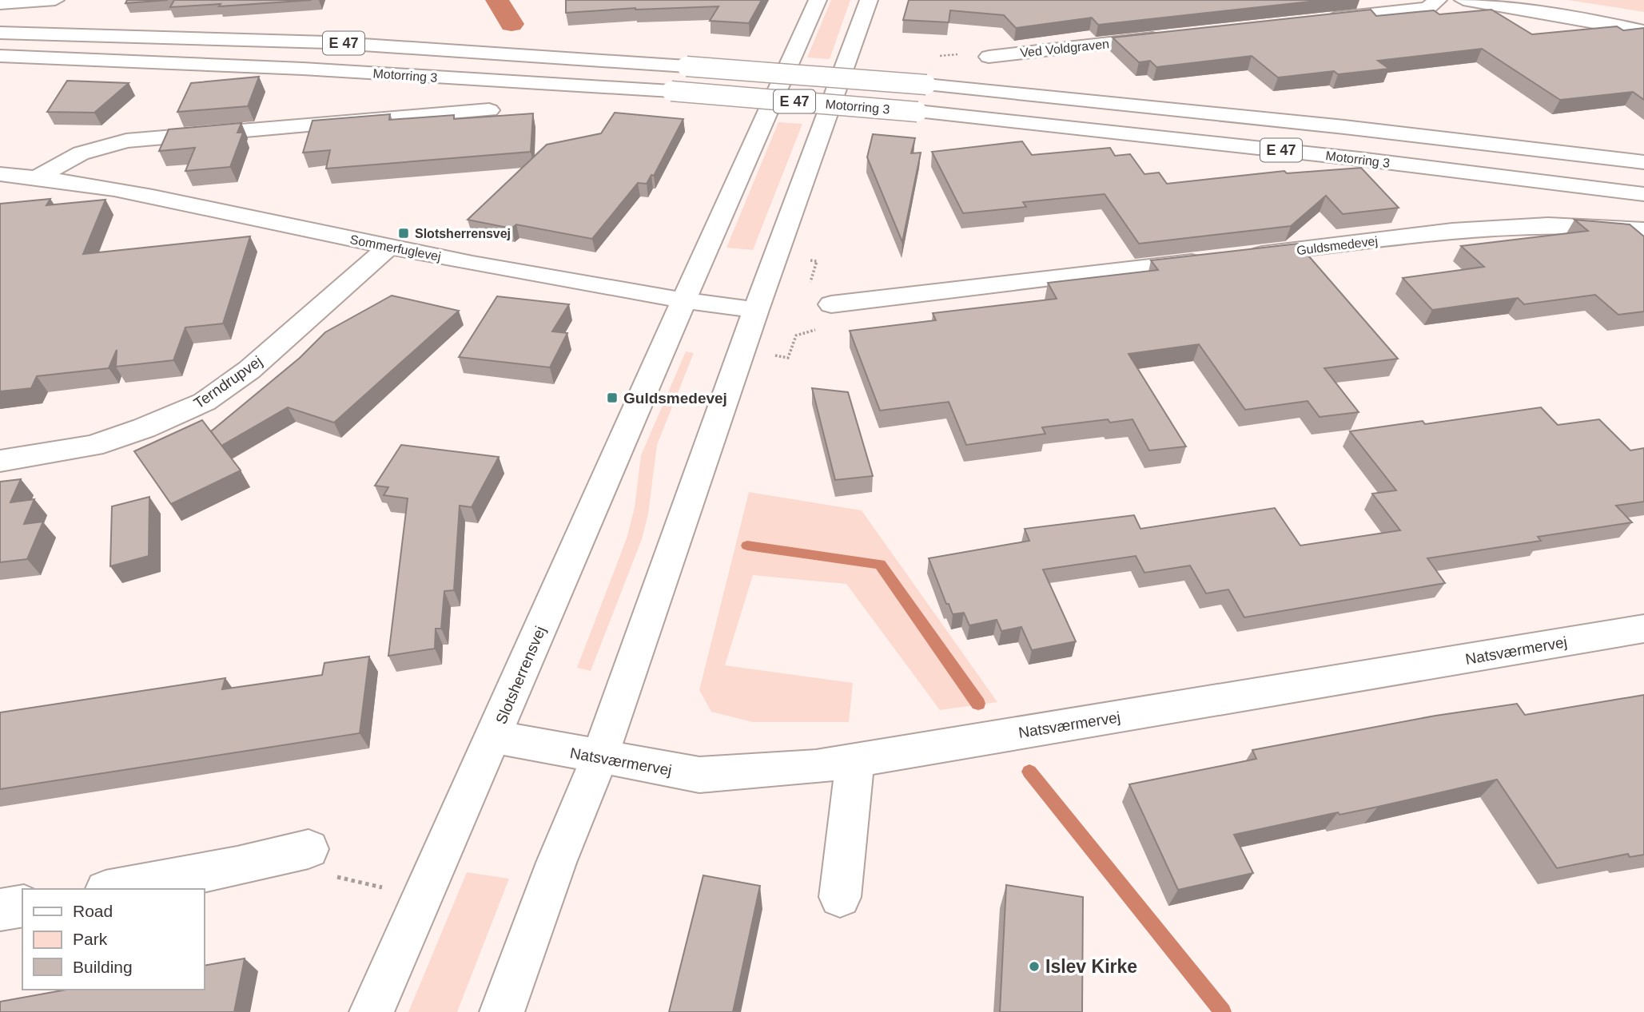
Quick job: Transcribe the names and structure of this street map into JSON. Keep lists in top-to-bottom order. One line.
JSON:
{"streets":{"main road":["E 47","Ved Voldgraven","Motorring 3","Guldsmedevej","Sommerfuglevej","Terndrupvej","Natsværmervej","Slotsherrensvej"]},"crossings":[["Sommerfuglevej","Terndrupvej"],["Sommerfuglevej","Slotsherrensvej"],["Natsværmervej","Slotsherrensvej"]],"places":{"transit":["Slotsherrensvej","Guldsmedevej"],"other":["Islev Kirke"]},"legend":["Road","Park","Building"]}
